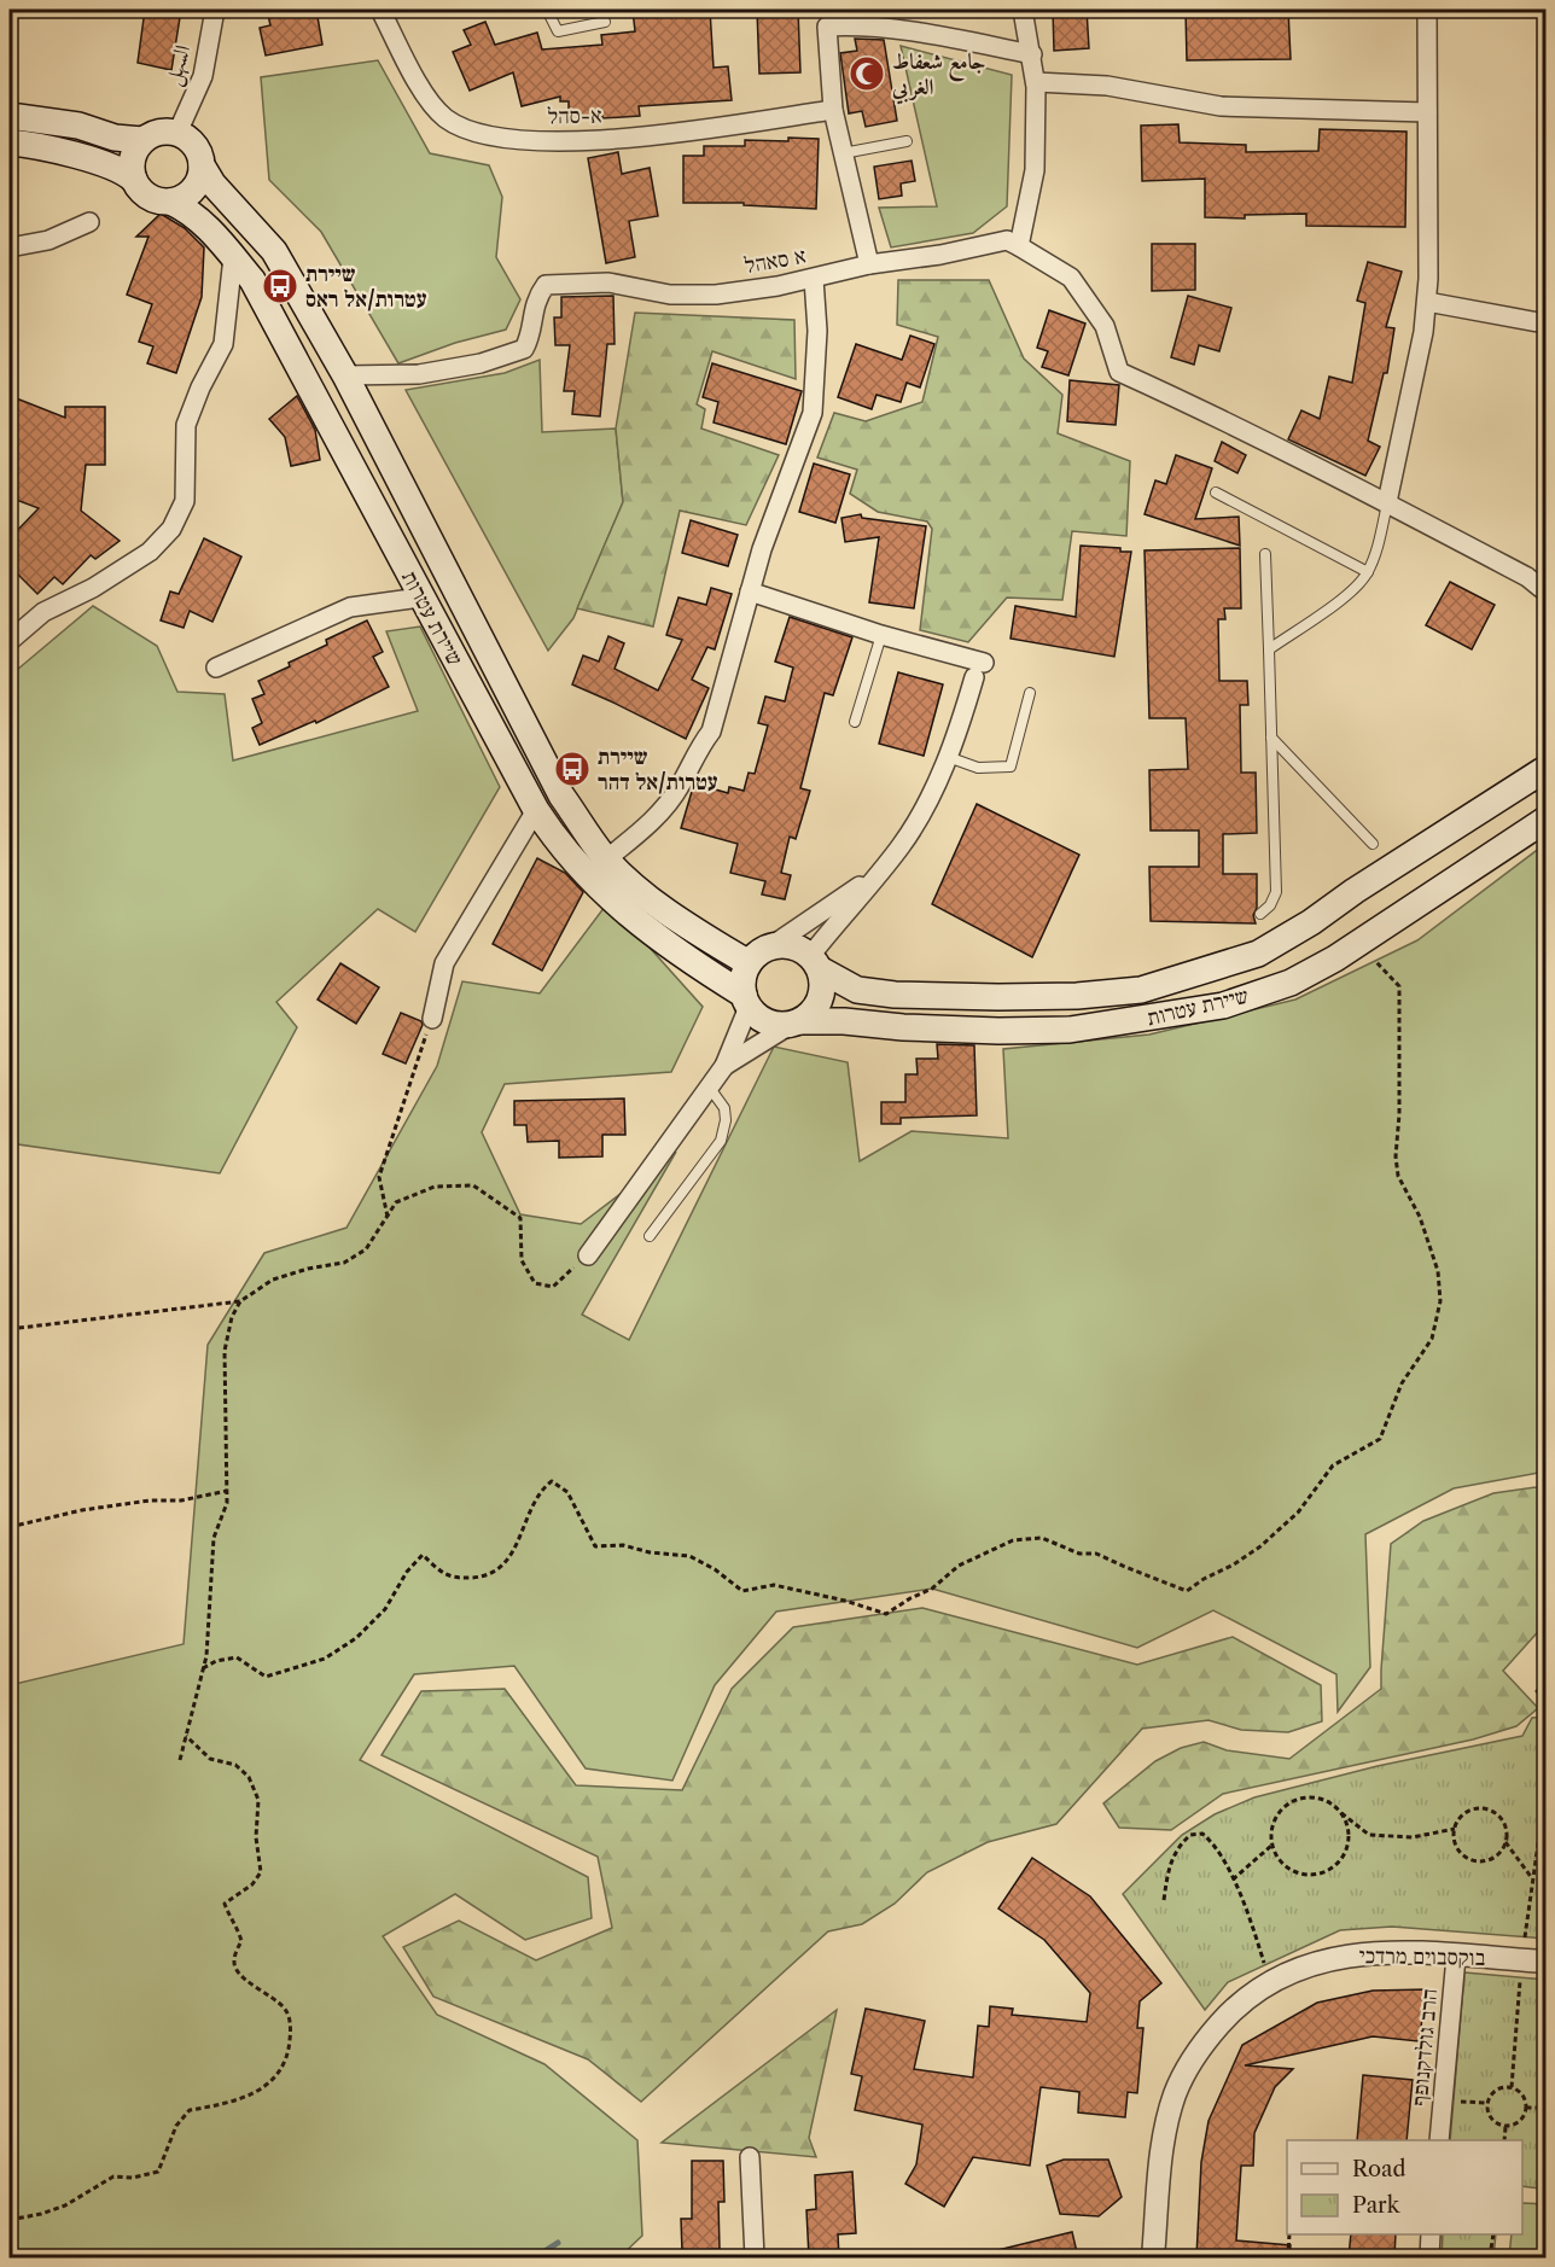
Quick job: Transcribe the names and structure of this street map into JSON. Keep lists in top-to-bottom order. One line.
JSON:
{"streets":{"main road":["שיירת עטרות"],"street":["السهل","א-סהל","א סאהל","בוקסבוים מרדכי","הרב גולדקנופף"]},"crossings":[["السهل","שיירת עטרות"],["א סאהל","שיירת עטרות"],["בוקסבוים מרדכי","הרב גולדקנופף"]],"places":{"mosque":["جامع شعفاط الغربي"],"bus stop":["שיירת עטרות/אל ראס","שיירת עטרות/אל דהר"]},"legend":["Road","Park"]}
